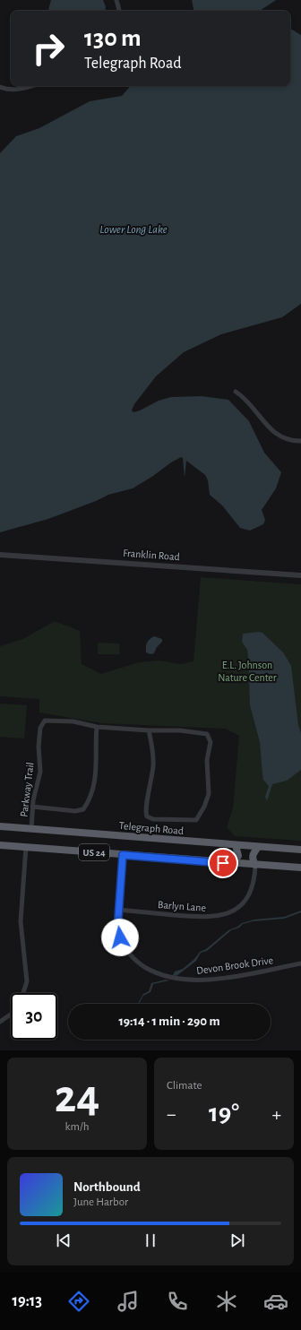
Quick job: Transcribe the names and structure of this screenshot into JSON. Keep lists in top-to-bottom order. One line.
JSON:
{"streets":{"highway":["Telegraph Road","US 24"],"street":["Franklin Road","Parkway Trail","Barlyn Lane","Devon Brook Drive"]},"crossings":[["Parkway Trail","Telegraph Road"],["US 24","Barlyn Lane"],["US 24","Devon Brook Drive"],["Barlyn Lane","Devon Brook Drive"]],"water":["Lower Long Lake"],"parks":["E.L. Johnson Nature Center"],"page":{"turn":["130 m","Telegraph Road"],"limit":"30","trip":"19:14 · 1 min · 290 m","tile":[["24","km/h"],"Climate"],"heat":["−","19°","+"],"song":["Northbound","June Harbor"],"tabs":"19:13"}}
